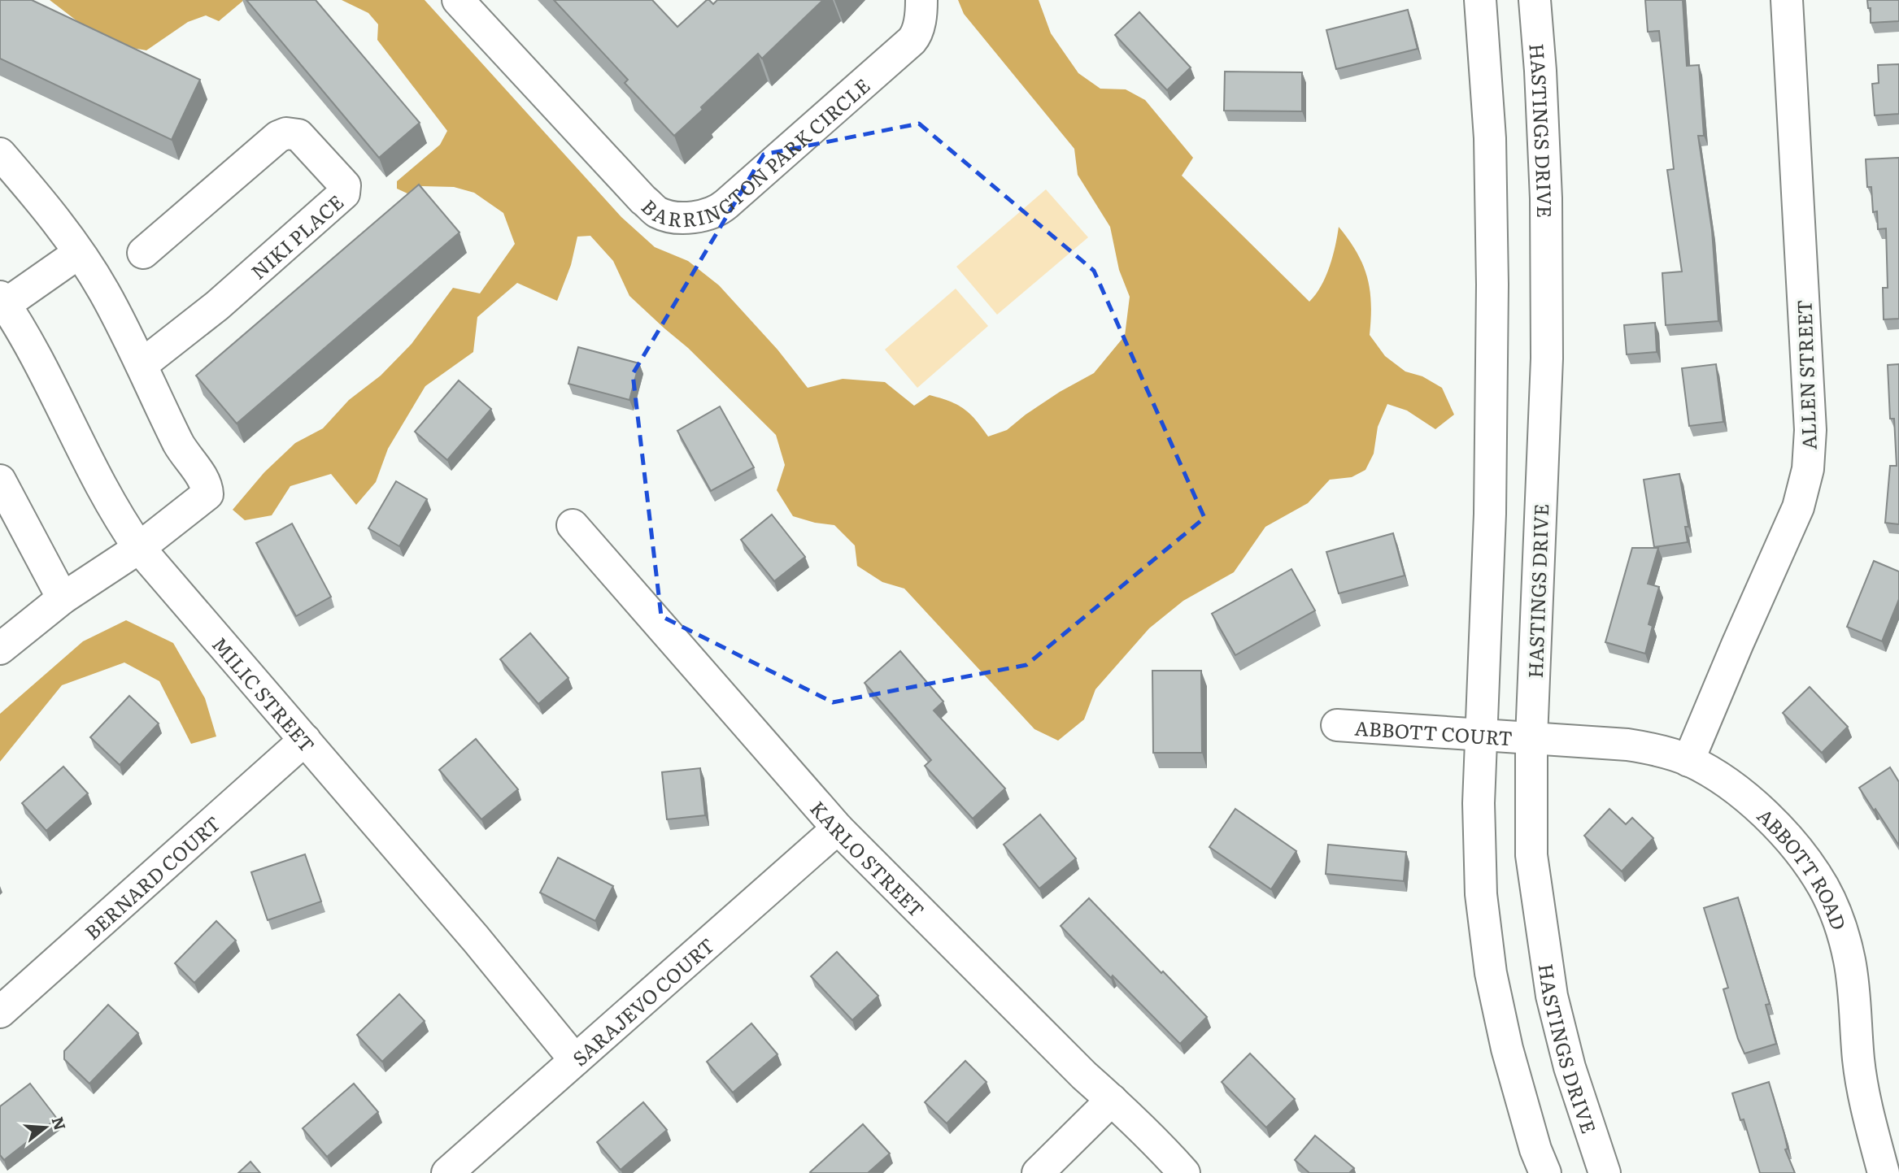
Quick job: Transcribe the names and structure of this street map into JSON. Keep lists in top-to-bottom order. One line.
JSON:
{"streets":{"street":["HASTINGS DRIVE","BARRINGTON PARK CIRCLE","NIKI PLACE","ALLEN STREET","MILIC STREET","ABBOTT COURT","KARLO STREET","ABBOTT ROAD","BERNARD COURT","SARAJEVO COURT"]},"crossings":[["HASTINGS DRIVE","ABBOTT COURT"],["HASTINGS DRIVE","ABBOTT ROAD"],["ALLEN STREET","ABBOTT ROAD"],["MILIC STREET","BERNARD COURT"],["MILIC STREET","SARAJEVO COURT"],["ABBOTT COURT","ABBOTT ROAD"],["KARLO STREET","SARAJEVO COURT"]],"north":"right"}
